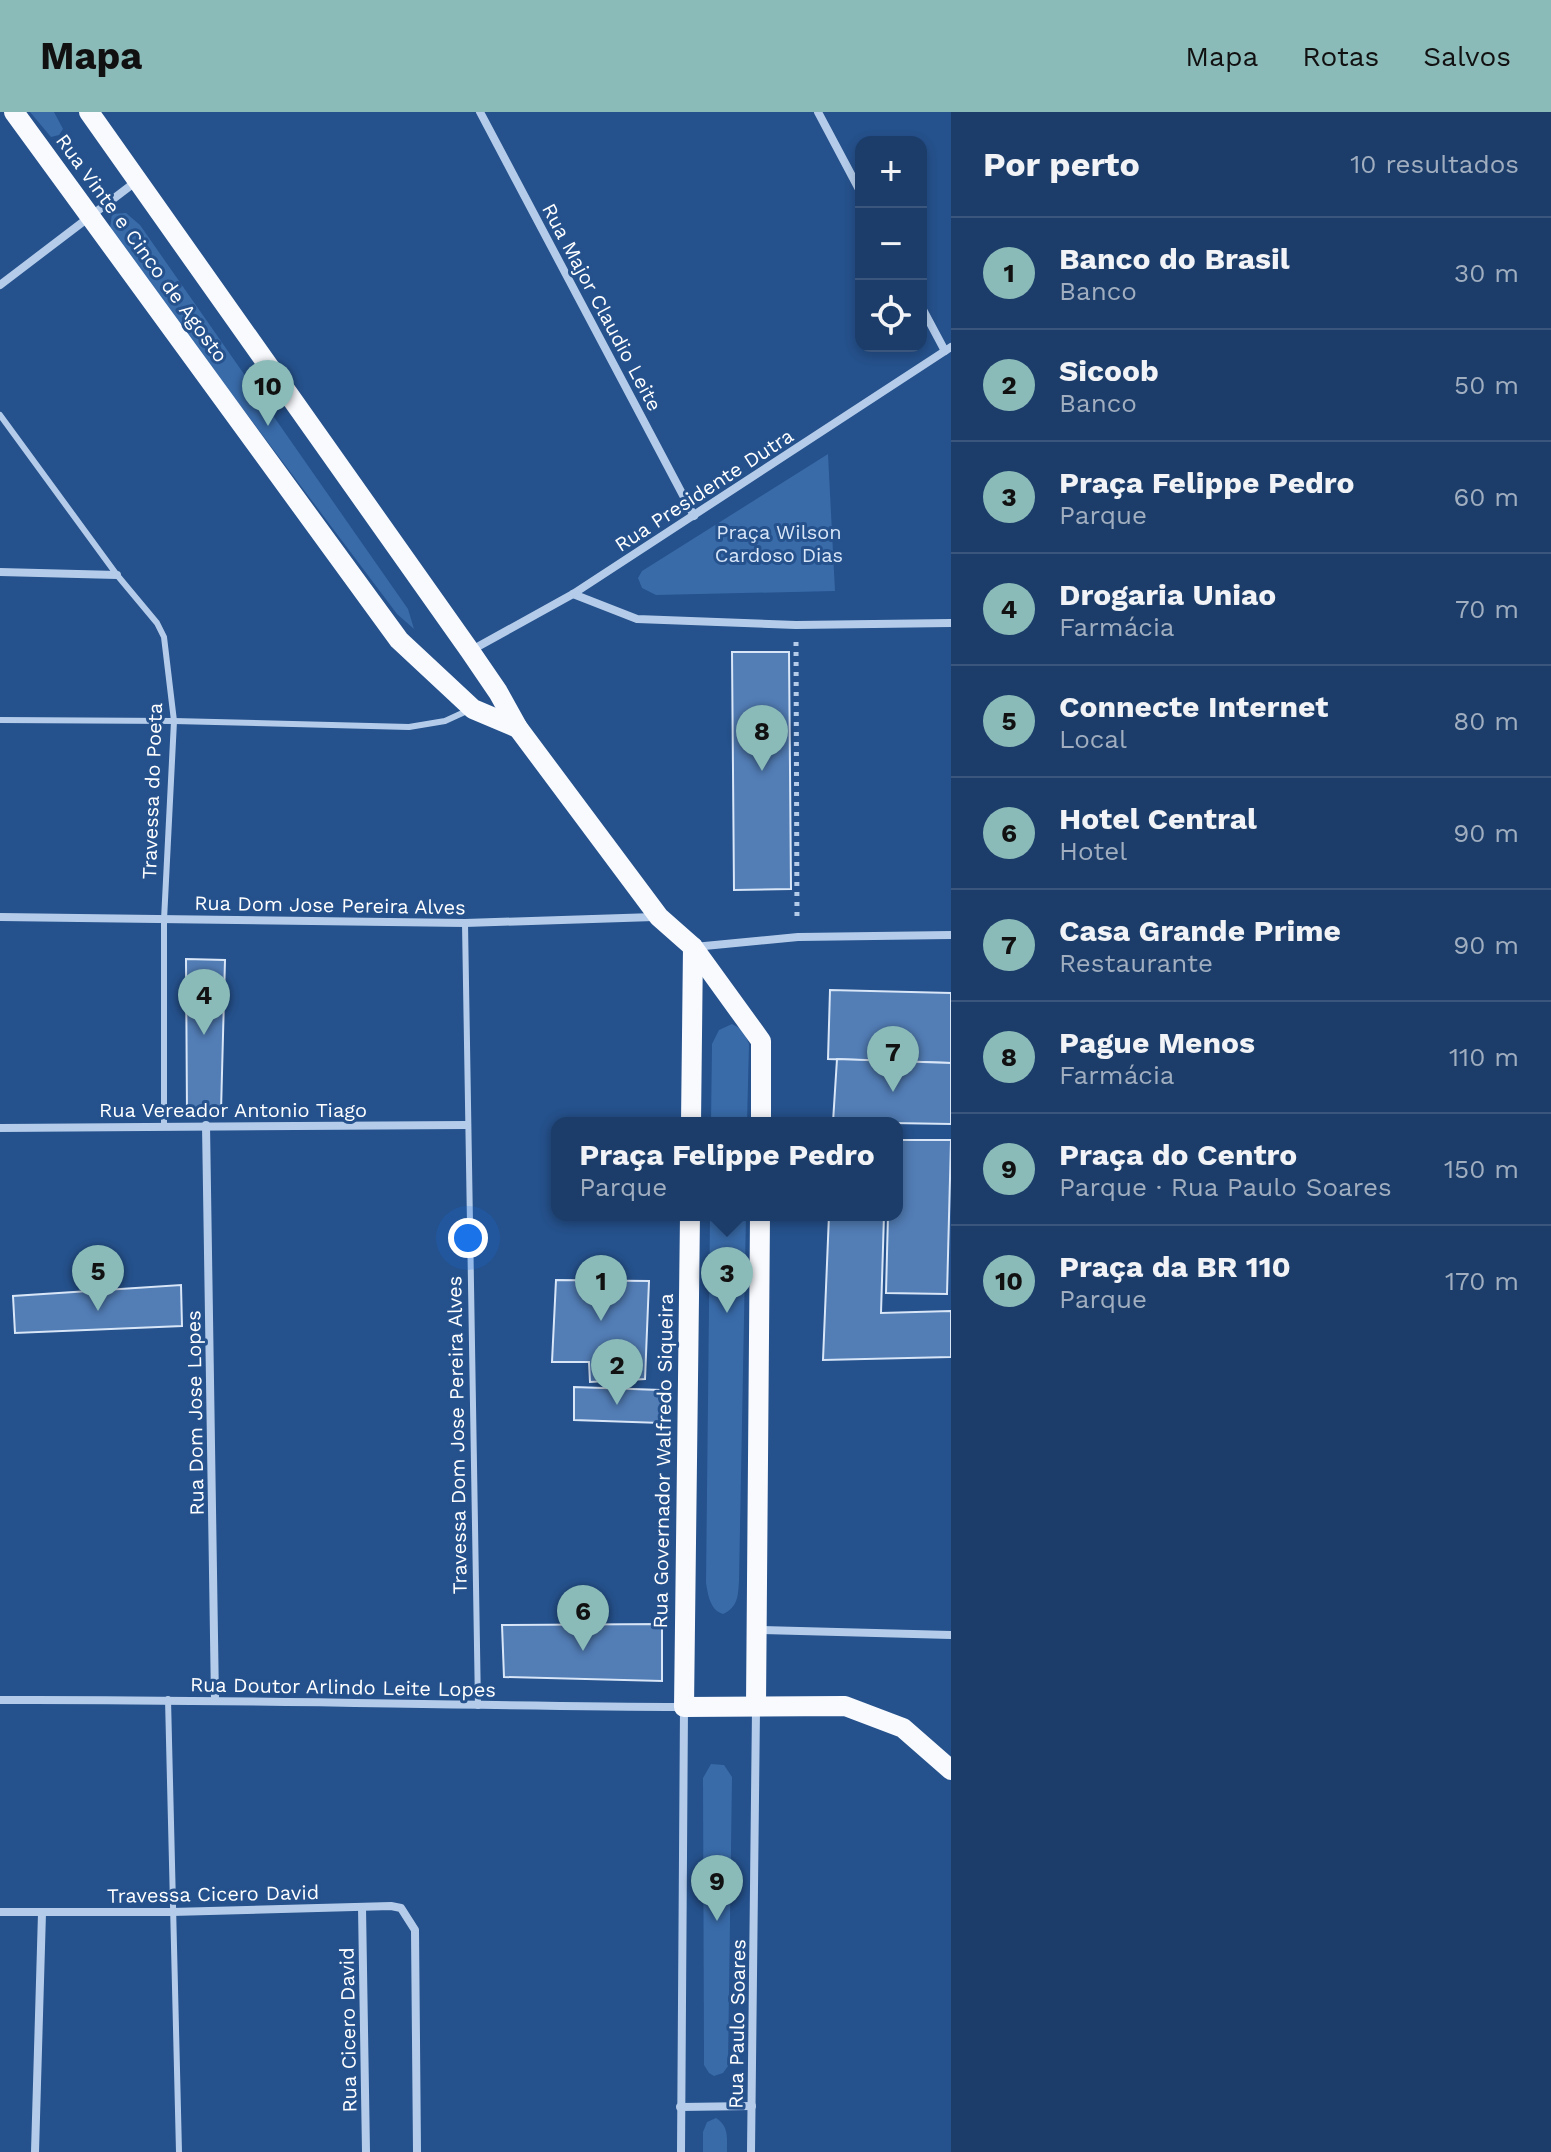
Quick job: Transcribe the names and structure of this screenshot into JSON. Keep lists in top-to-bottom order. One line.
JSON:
{"streets":{"main road":["Rua Vinte e Cinco de Agosto","Rua Governador Walfredo Siqueira"],"street":["Rua Major Claudio Leite","Rua Presidente Dutra","Rua Dom Jose Pereira Alves","Rua Vereador Antonio Tiago","Rua Dom Jose Lopes","Rua Doutor Arlindo Leite Lopes","Travessa Cicero David","Rua Paulo Soares","Rua Cicero David"],"lane":["Travessa do Poeta","Travessa Dom Jose Pereira Alves"]},"crossings":[["Rua Vinte e Cinco de Agosto","Rua Presidente Dutra"],["Rua Vinte e Cinco de Agosto","Rua Dom Jose Pereira Alves"],["Rua Major Claudio Leite","Rua Presidente Dutra"],["Travessa do Poeta","Rua Dom Jose Pereira Alves"],["Travessa do Poeta","Rua Vereador Antonio Tiago"],["Rua Dom Jose Pereira Alves","Travessa Dom Jose Pereira Alves"],["Rua Vereador Antonio Tiago","Rua Dom Jose Lopes"],["Rua Vereador Antonio Tiago","Travessa Dom Jose Pereira Alves"],["Rua Dom Jose Lopes","Rua Doutor Arlindo Leite Lopes"],["Travessa Dom Jose Pereira Alves","Rua Doutor Arlindo Leite Lopes"],["Rua Governador Walfredo Siqueira","Rua Doutor Arlindo Leite Lopes"],["Travessa Cicero David","Rua Cicero David"]],"parks":["Praça Wilson Cardoso Dias"],"page":{"header":"Mapa","nav":["Mapa","Rotas","Salvos"],"heading":["Por perto","10 resultados"],"map_buttons":["+","−"],"list":[{"mark":"1","name":"Banco do Brasil","note":"Banco","value":"30 m"},{"mark":"2","name":"Sicoob","note":"Banco","value":"50 m"},{"mark":"3","name":"Praça Felippe Pedro","note":"Parque","value":"60 m"},{"mark":"4","name":"Drogaria Uniao","note":"Farmácia","value":"70 m"},{"mark":"5","name":"Connecte Internet","note":"Local","value":"80 m"},{"mark":"6","name":"Hotel Central","note":"Hotel","value":"90 m"},{"mark":"7","name":"Casa Grande Prime","note":"Restaurante","value":"90 m"},{"mark":"8","name":"Pague Menos","note":"Farmácia","value":"110 m"},{"mark":"9","name":"Praça do Centro","note":"Parque · Rua Paulo Soares","value":"150 m"},{"mark":"10","name":"Praça da BR 110","note":"Parque","value":"170 m"}],"pins":["10","8","4","7","5","3","1","2","6","9"],"popup":["Praça Felippe Pedro","Parque"]}}
